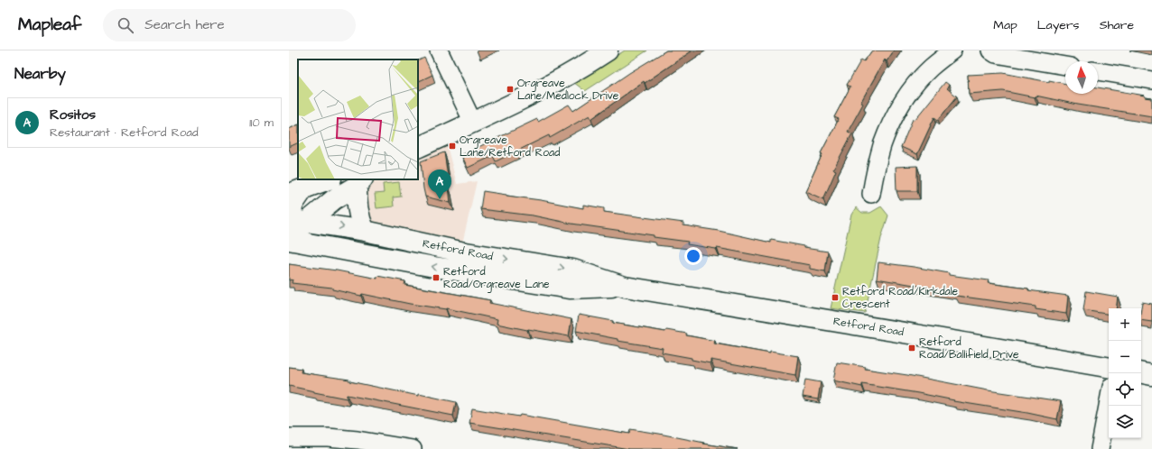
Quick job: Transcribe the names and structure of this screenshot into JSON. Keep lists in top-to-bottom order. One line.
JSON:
{"streets":{"main road":["Retford Road"]},"places":{"transit":["Orgreave Lane/Medlock Drive","Orgreave Lane/Retford Road","Retford Road/Orgreave Lane","Retford Road/Kirkdale Crescent","Retford Road/Ballifield Drive"]},"north":"top","page":{"header":"Mapleaf","search":"Search here","nav":["Map","Layers","Share"],"heading":"Nearby","list":[{"mark":"A","name":"Rositos","note":"Restaurant · Retford Road","value":"110 m"}],"pins":"A","map_buttons":["+","−"]}}
